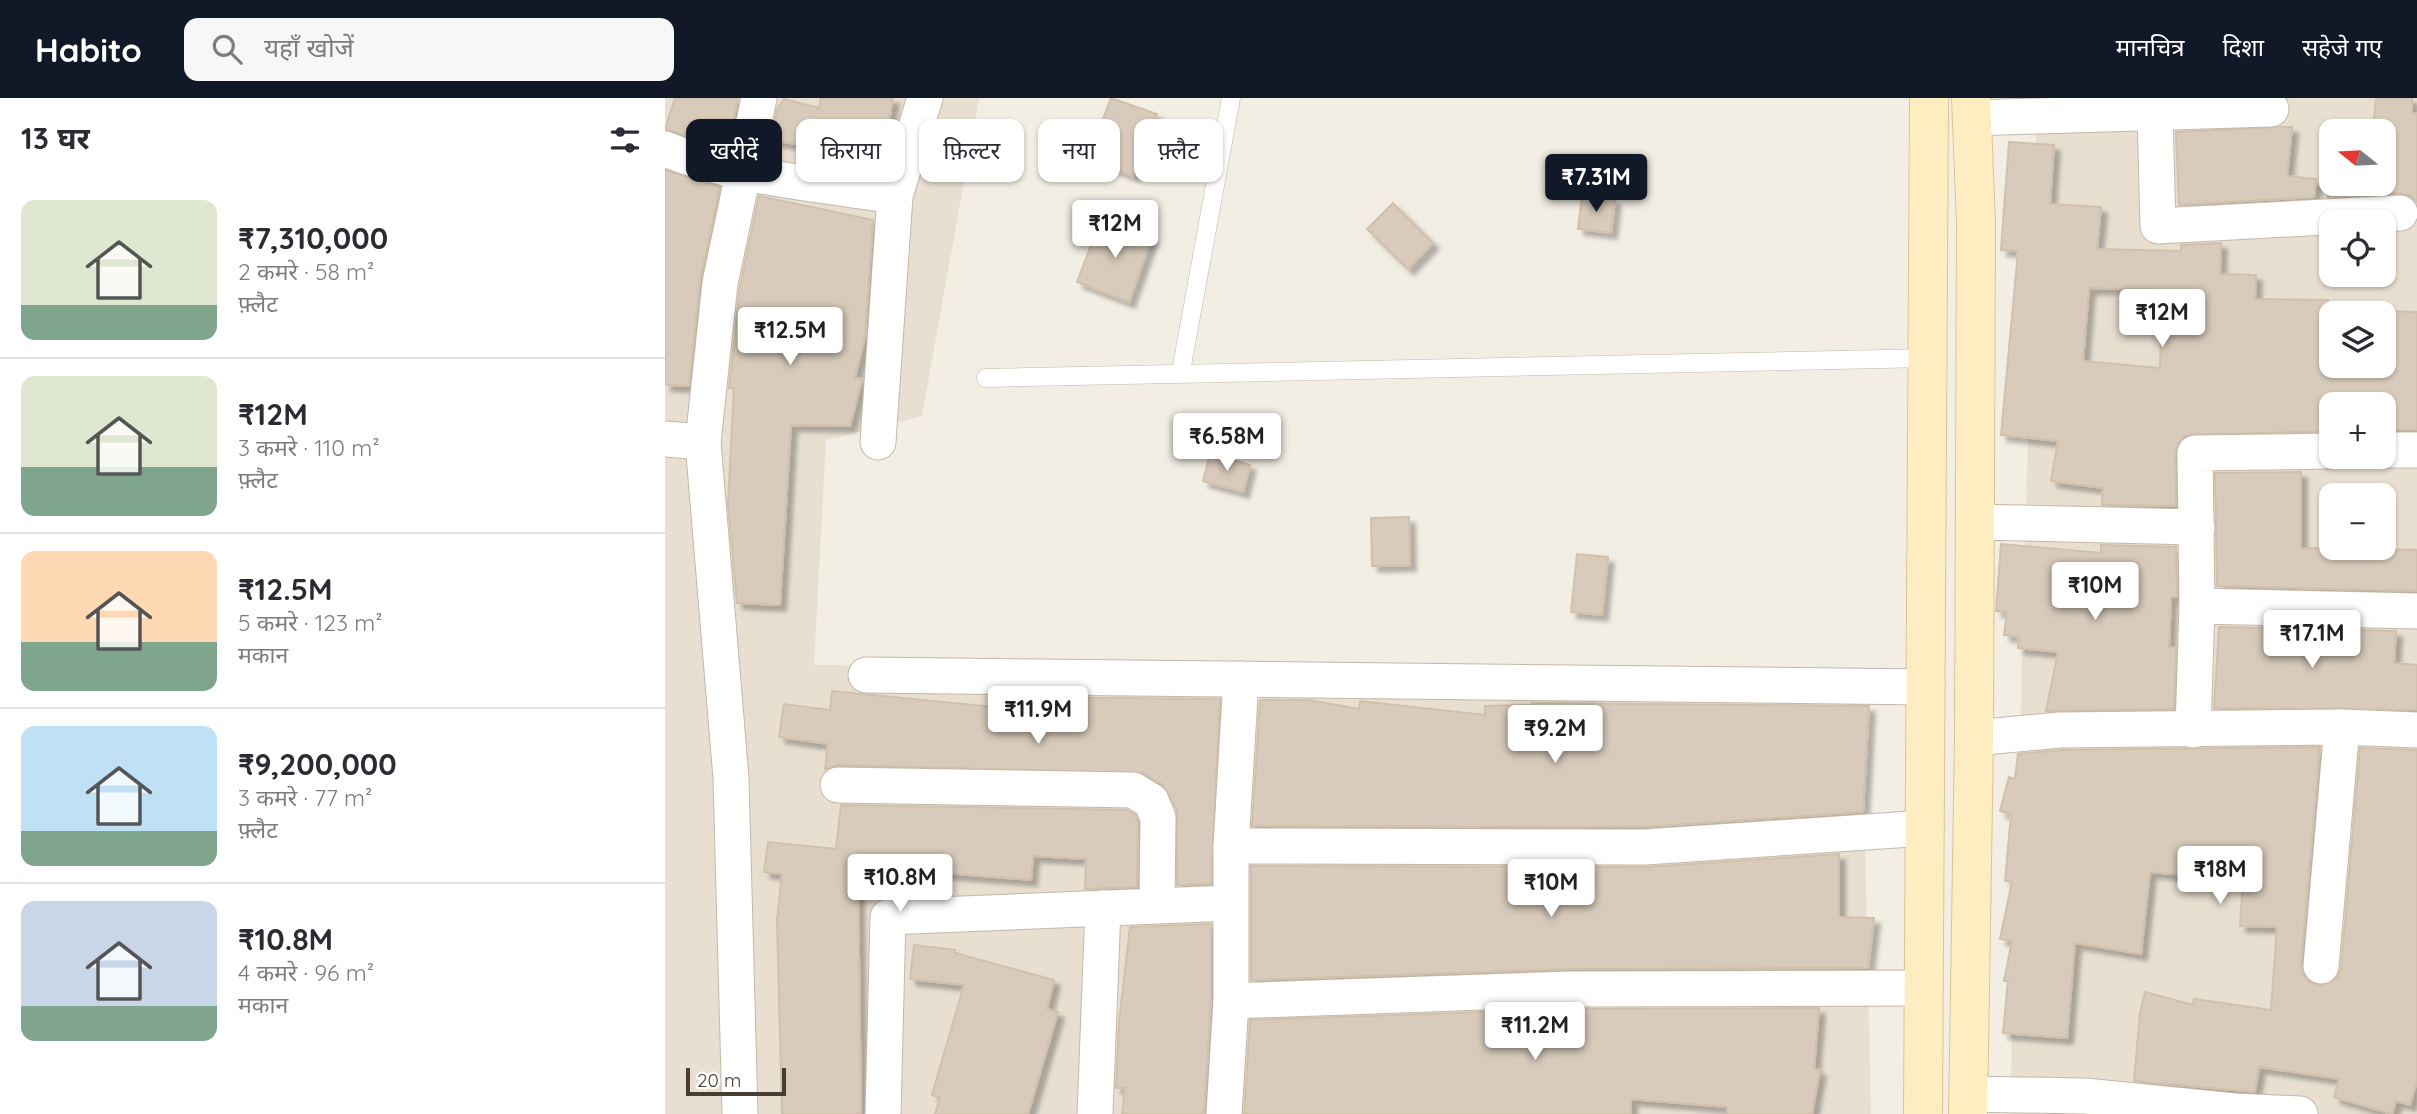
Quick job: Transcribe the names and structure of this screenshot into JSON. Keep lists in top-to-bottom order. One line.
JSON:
{"scale_bar":"20 m","north":"left","page":{"header":"Habito","search":"यहाँ खोजें","nav":["मानचित्र","दिशा","सहेजे गए"],"heading":"13 घर","map_buttons":["+","−"],"chip":["खरीदें","किराया","फ़िल्टर","नया","फ़्लैट"],"price":["₹7.31M","₹12M","₹12M","₹12.5M","₹6.58M","₹10M","₹17.1M","₹11.9M","₹9.2M","₹18M","₹10.8M","₹10M","₹11.2M"],"list":[{"name":"₹7,310,000","note":"2 कमरे · 58 m² · फ़्लैट"},{"name":"₹12M","note":"3 कमरे · 110 m² · फ़्लैट"},{"name":"₹12.5M","note":"5 कमरे · 123 m² · मकान"},{"name":"₹9,200,000","note":"3 कमरे · 77 m² · फ़्लैट"},{"name":"₹10.8M","note":"4 कमरे · 96 m² · मकान"}],"scale":"20 m"}}
